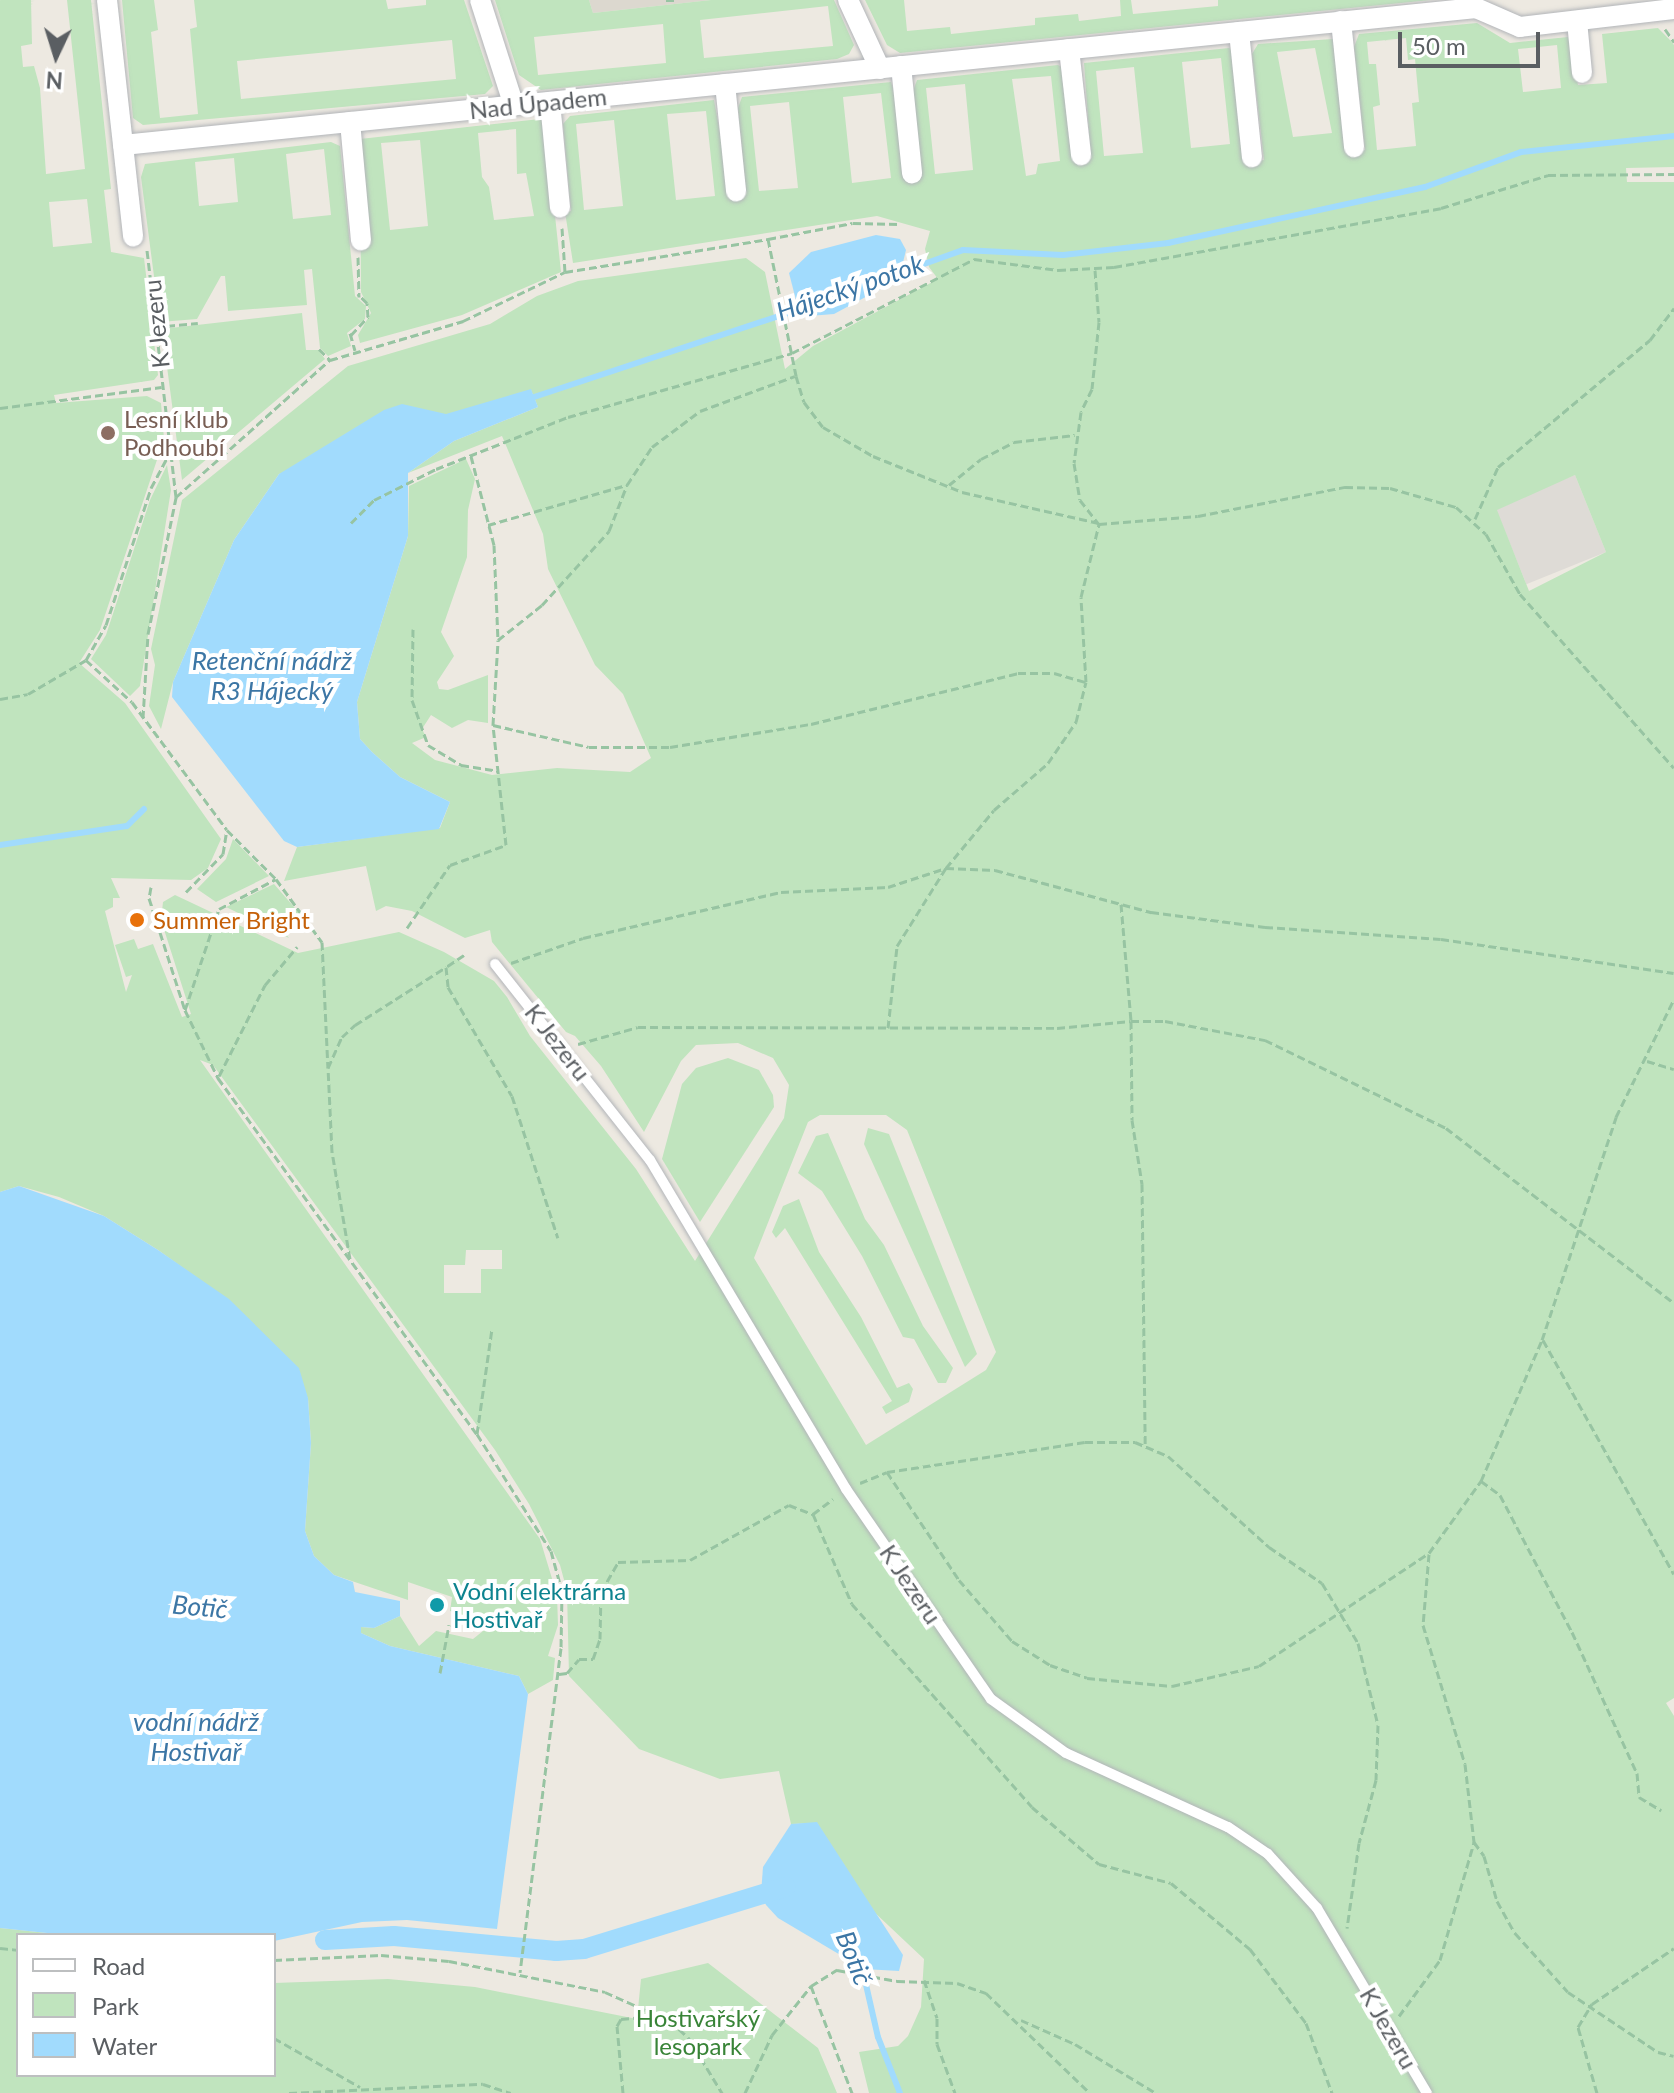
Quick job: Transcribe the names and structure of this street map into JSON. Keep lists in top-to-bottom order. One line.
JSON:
{"streets":{"street":["Nad Úpadem"],"lane":["K Jezeru"]},"water":["Hájecký potok","Retenční nádrž R3 Hájecký","Botič","vodní nádrž Hostivař"],"parks":["Hostivařský lesopark"],"places":["Lesní klub Podhoubí","Summer Bright","Vodní elektrárna Hostivař"],"legend":["Road","Park","Water"],"scale_bar":"50 m","north":"bottom"}
